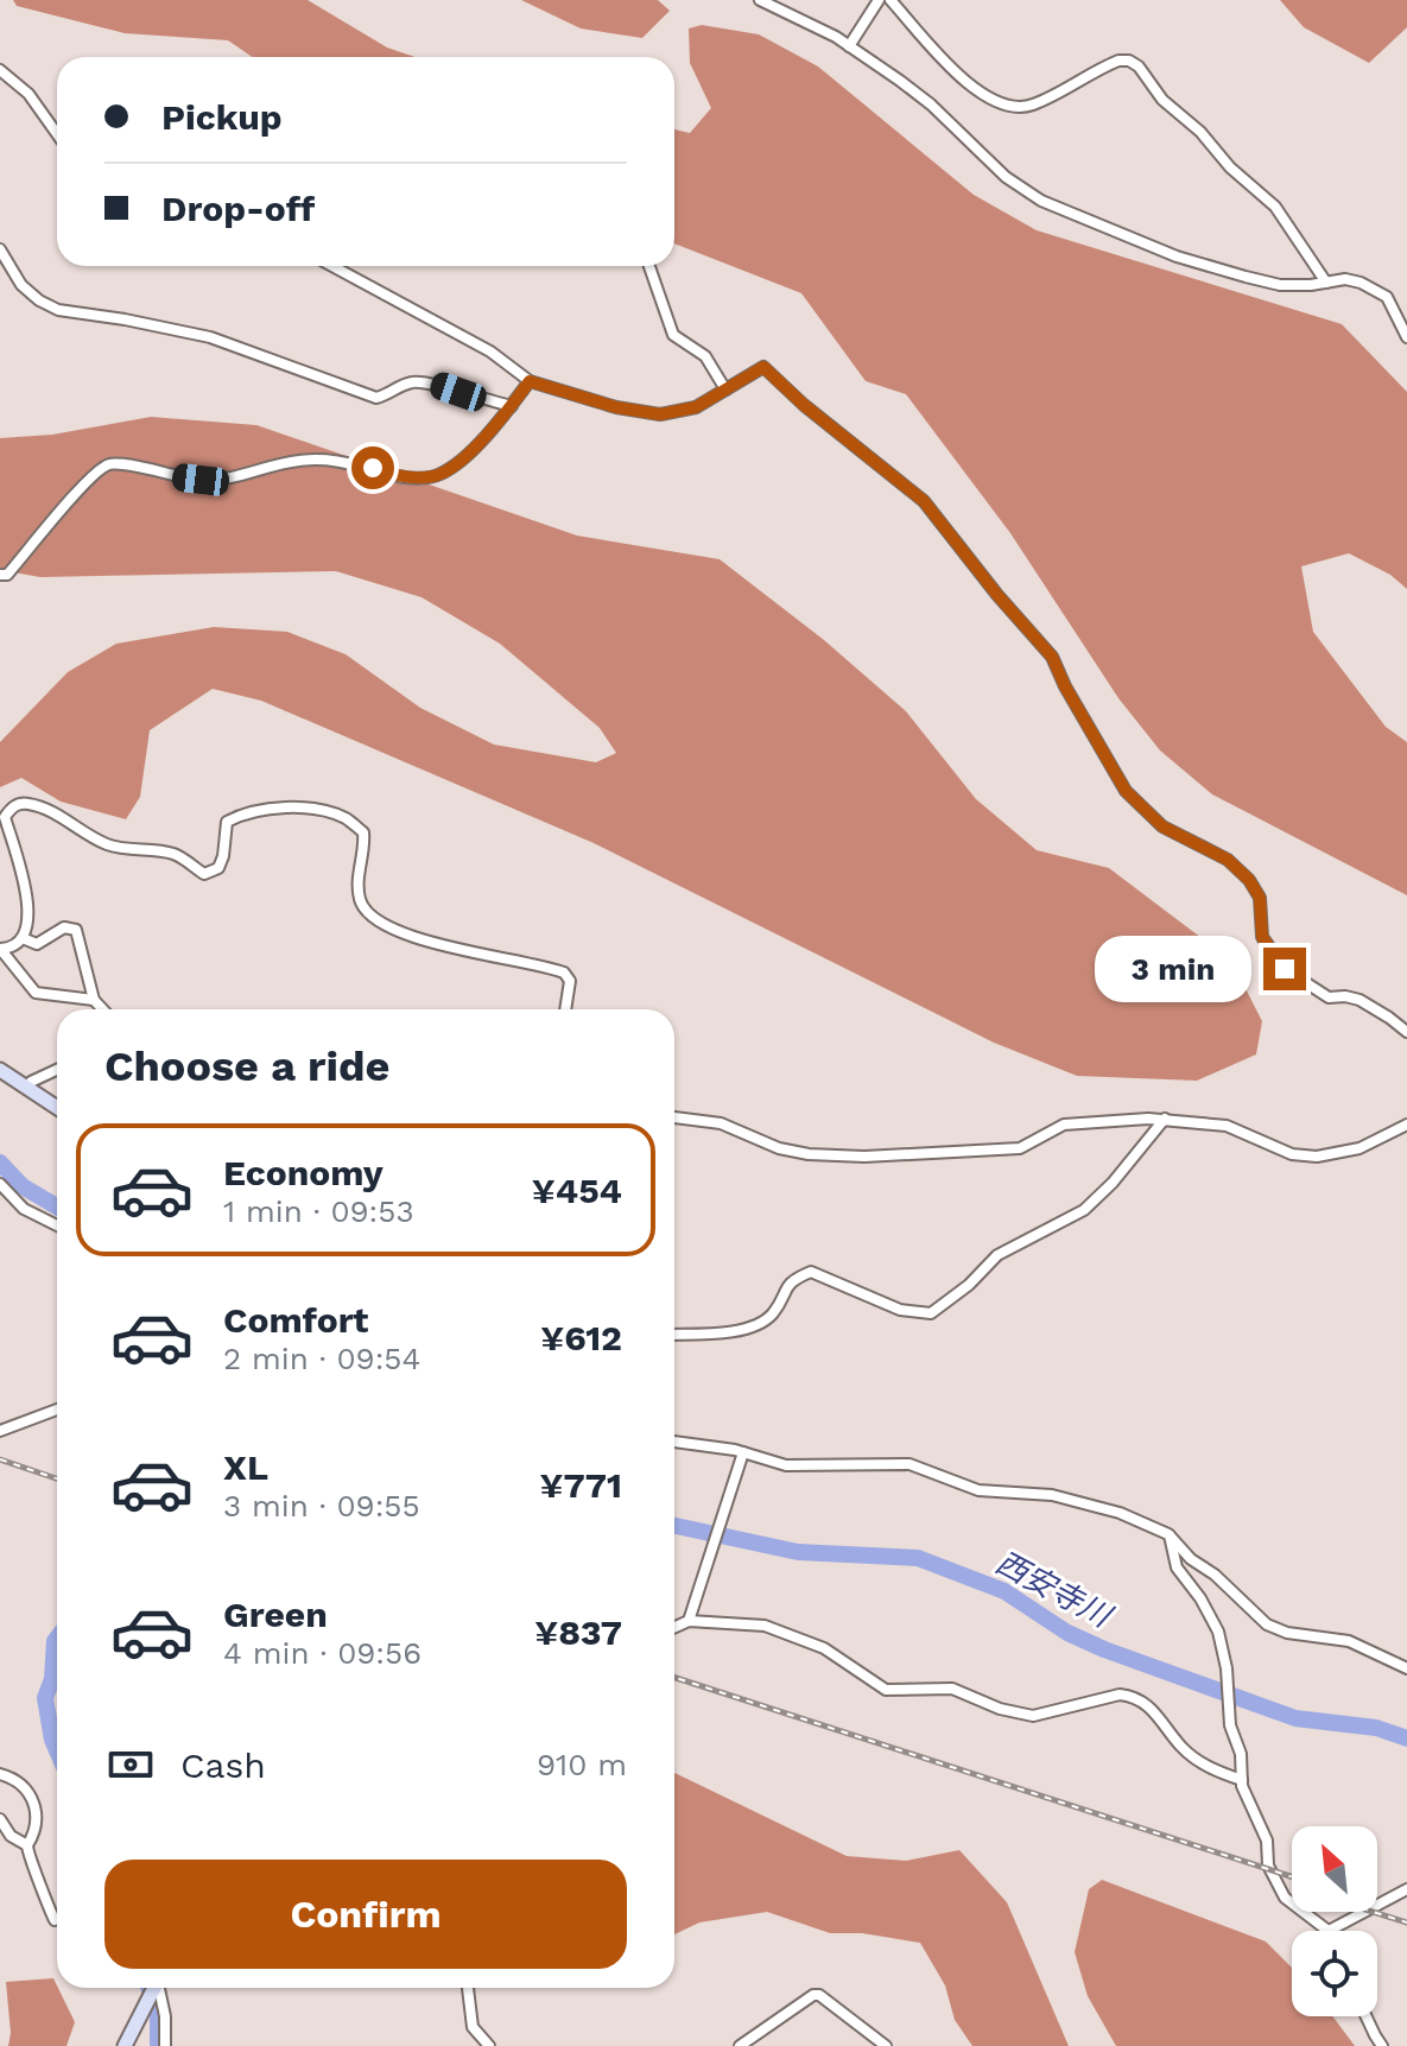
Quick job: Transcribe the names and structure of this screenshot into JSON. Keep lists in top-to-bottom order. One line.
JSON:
{"water":["西安寺川"],"north":"top left","page":{"banner":["Pickup","Drop-off"],"bubble":"3 min","heading":"Choose a ride","list":[{"name":"Economy","note":"1 min · 09:53","value":"¥454"},{"name":"Comfort","note":"2 min · 09:54","value":"¥612"},{"name":"XL","note":"3 min · 09:55","value":"¥771"},{"name":"Green","note":"4 min · 09:56","value":"¥837"}],"pay":["Cash","910 m"],"buttons":"Confirm"}}
